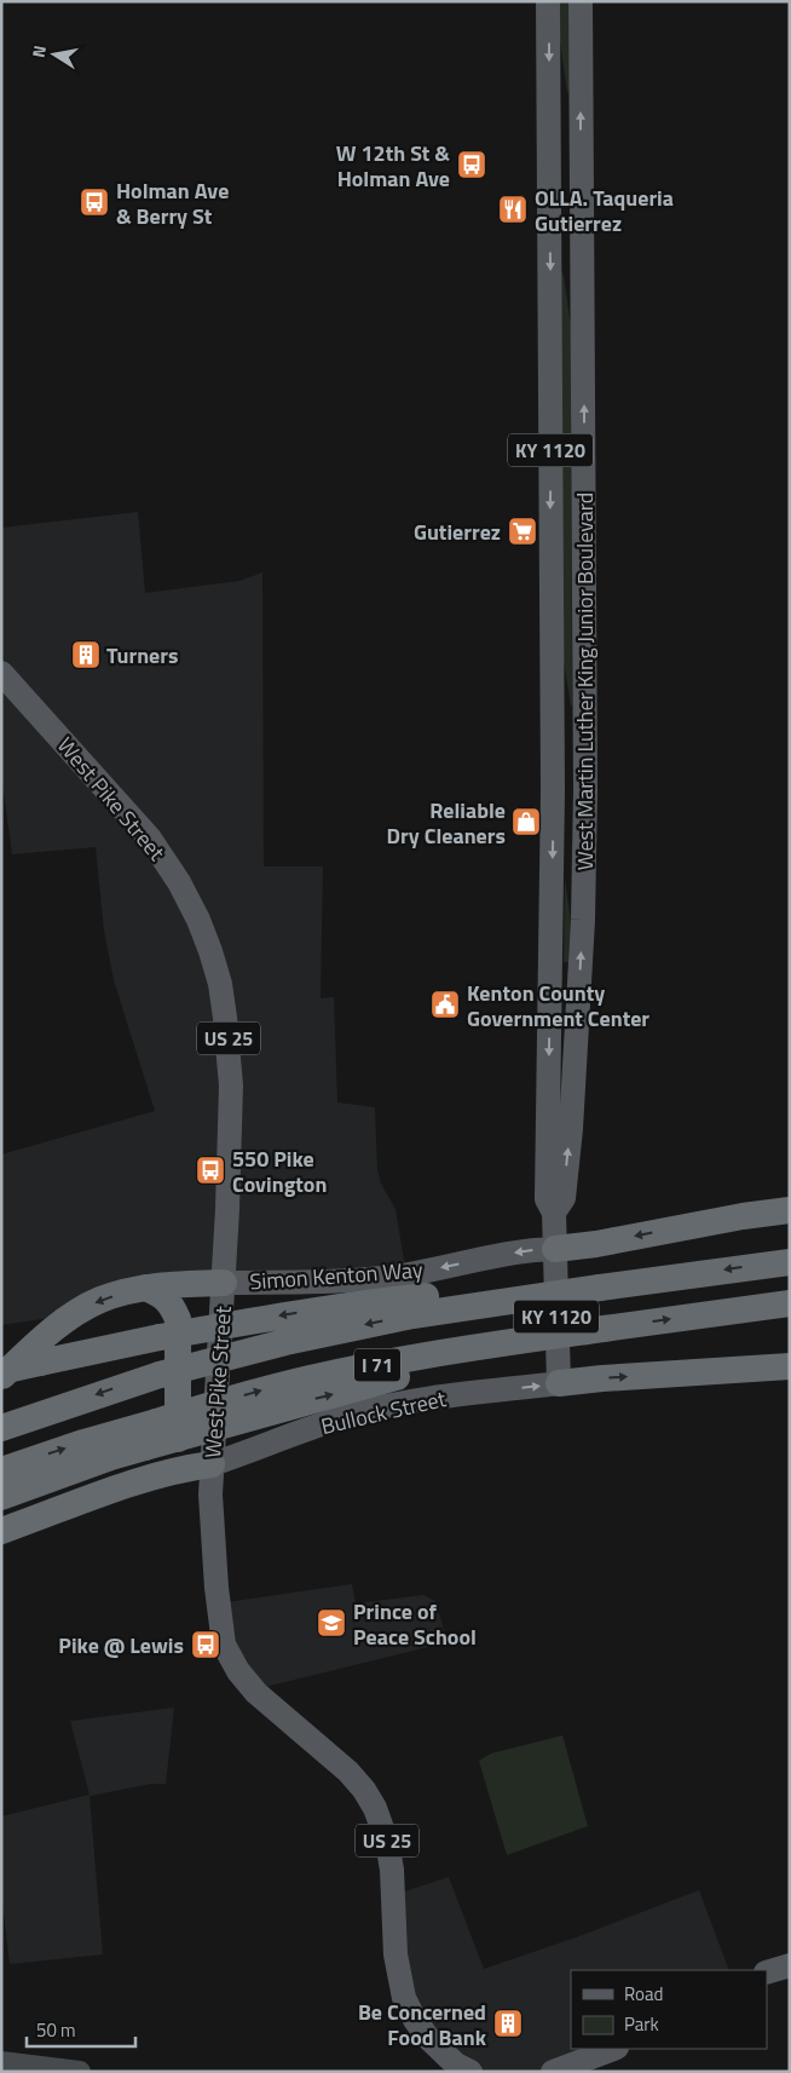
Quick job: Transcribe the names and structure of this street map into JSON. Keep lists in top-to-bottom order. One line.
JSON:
{"streets":{"highway":["I 71"],"main road":["KY 1120","West Martin Luther King Junior Boulevard","West Pike Street","US 25","Simon Kenton Way","Bullock Street"]},"crossings":[["KY 1120","West Martin Luther King Junior Boulevard"],["KY 1120","Simon Kenton Way"],["KY 1120","Bullock Street"],["West Martin Luther King Junior Boulevard","Simon Kenton Way"],["West Pike Street","Simon Kenton Way"],["West Pike Street","Bullock Street"]],"one_way":["Simon Kenton Way","Bullock Street"],"places":{"bus stop":["W 12th St & Holman Ave","Holman Ave & Berry St","550 Pike Covington","Pike @ Lewis"],"restaurant":["OLLA. Taqueria Gutierrez"],"supermarket":["Gutierrez"],"building":["Turners","Be Concerned Food Bank"],"shop":["Reliable Dry Cleaners"],"public building":["Kenton County Government Center"],"school or university":["Prince of Peace School"]},"legend":["Road","Park"],"scale_bar":"50 m","north":"left"}
